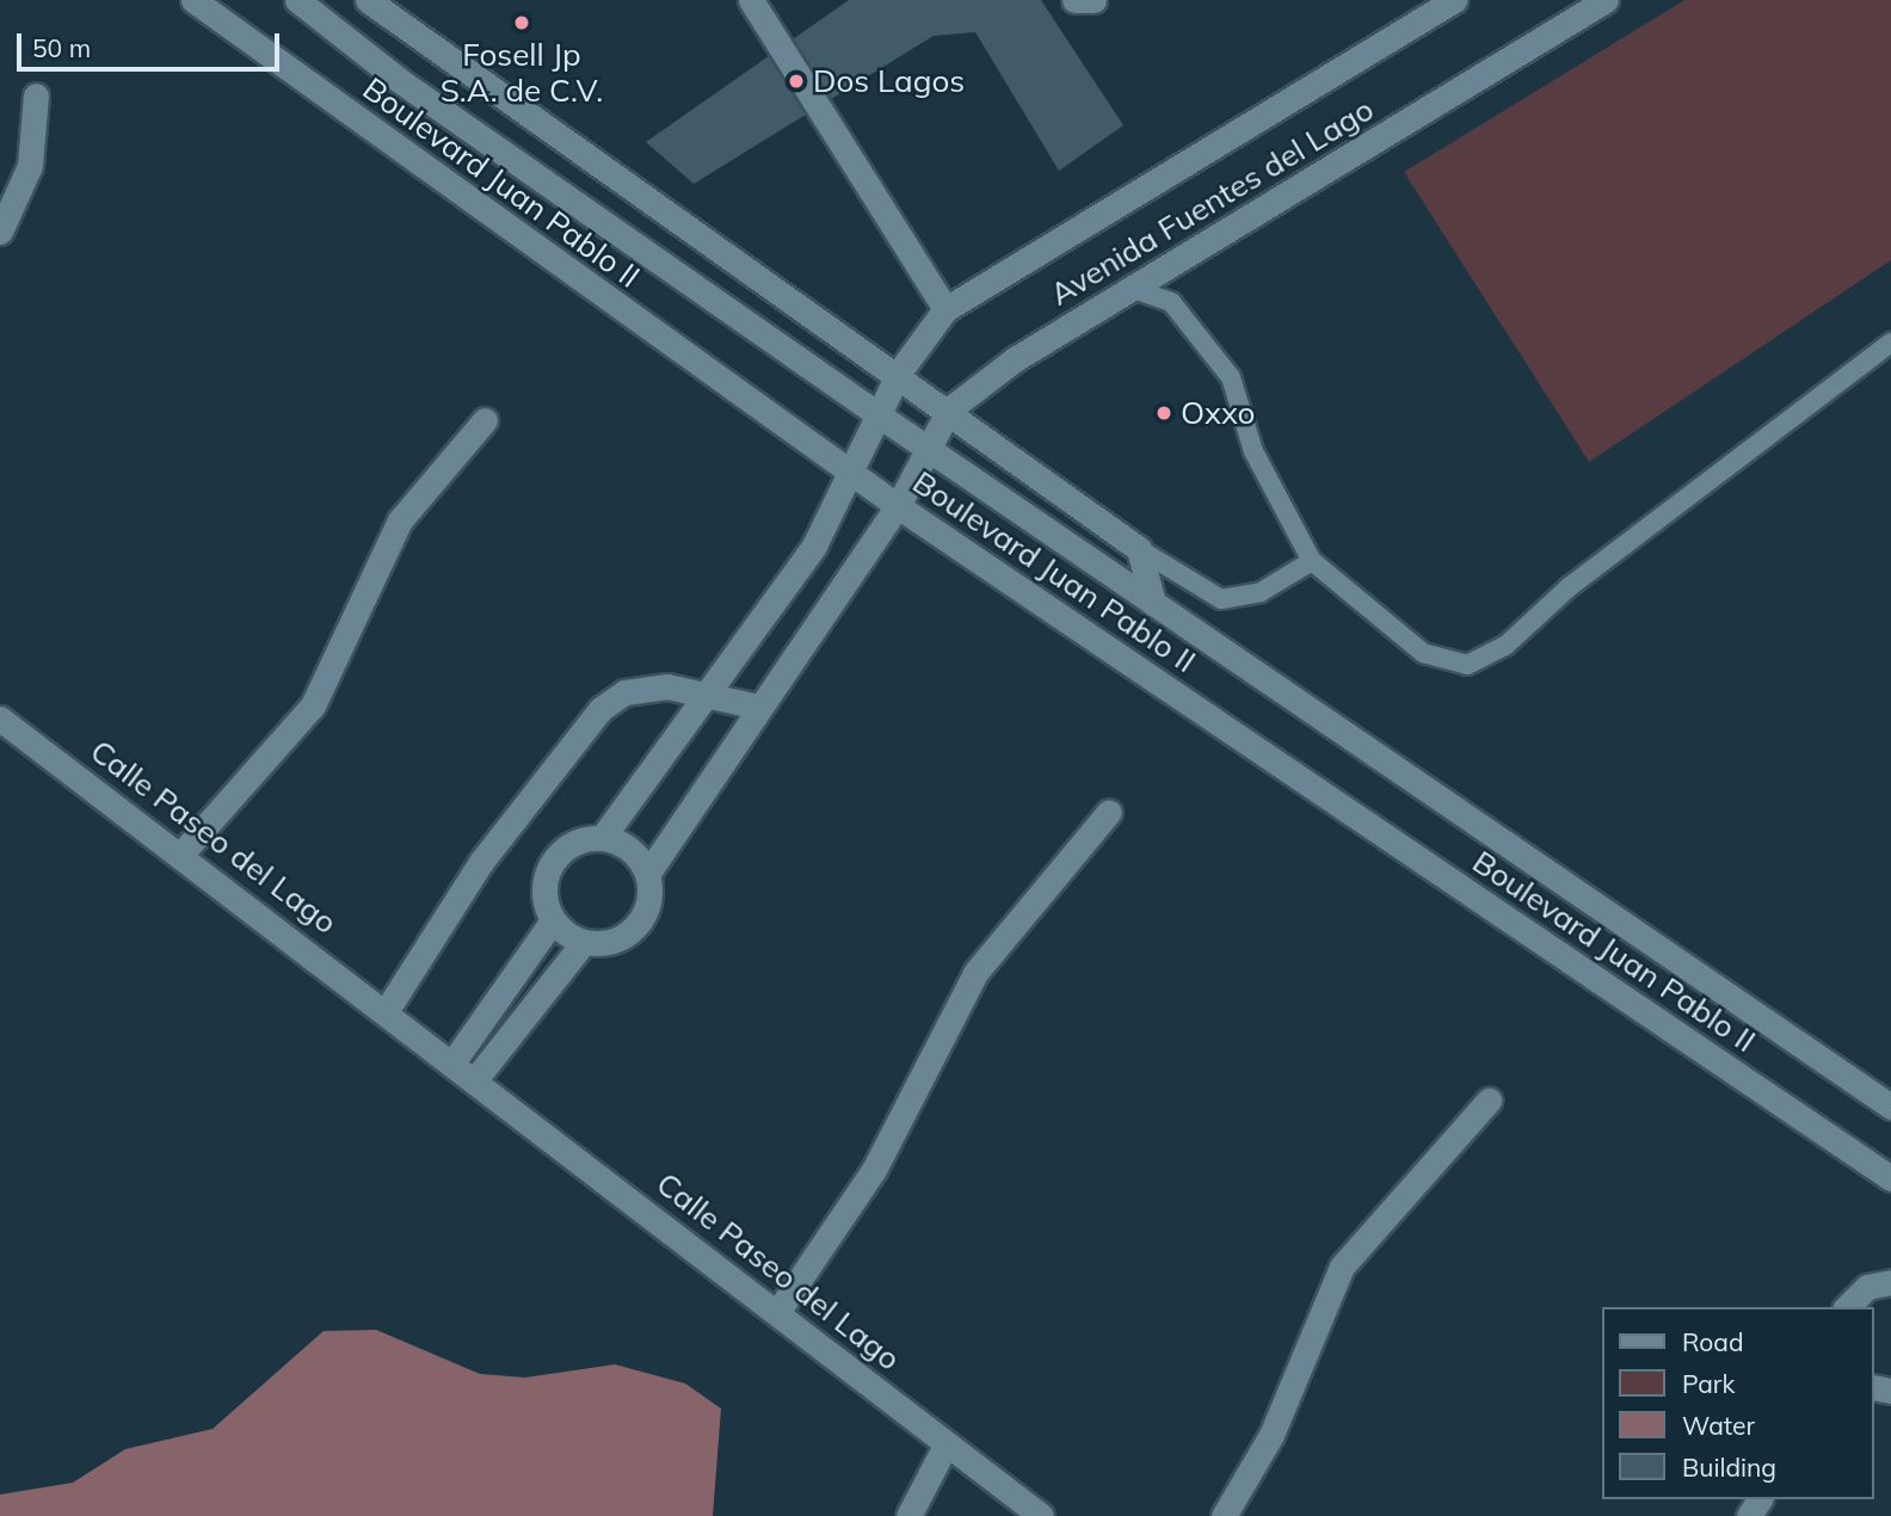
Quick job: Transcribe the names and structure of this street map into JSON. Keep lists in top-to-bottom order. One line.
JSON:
{"streets":{"street":["Boulevard Juan Pablo II","Avenida Fuentes del Lago","Calle Paseo del Lago"]},"crossings":[["Boulevard Juan Pablo II","Avenida Fuentes del Lago"]],"places":["Fosell Jp S.A. de C.V.","Dos Lagos","Oxxo"],"legend":["Road","Park","Water","Building"],"scale_bar":"50 m"}
